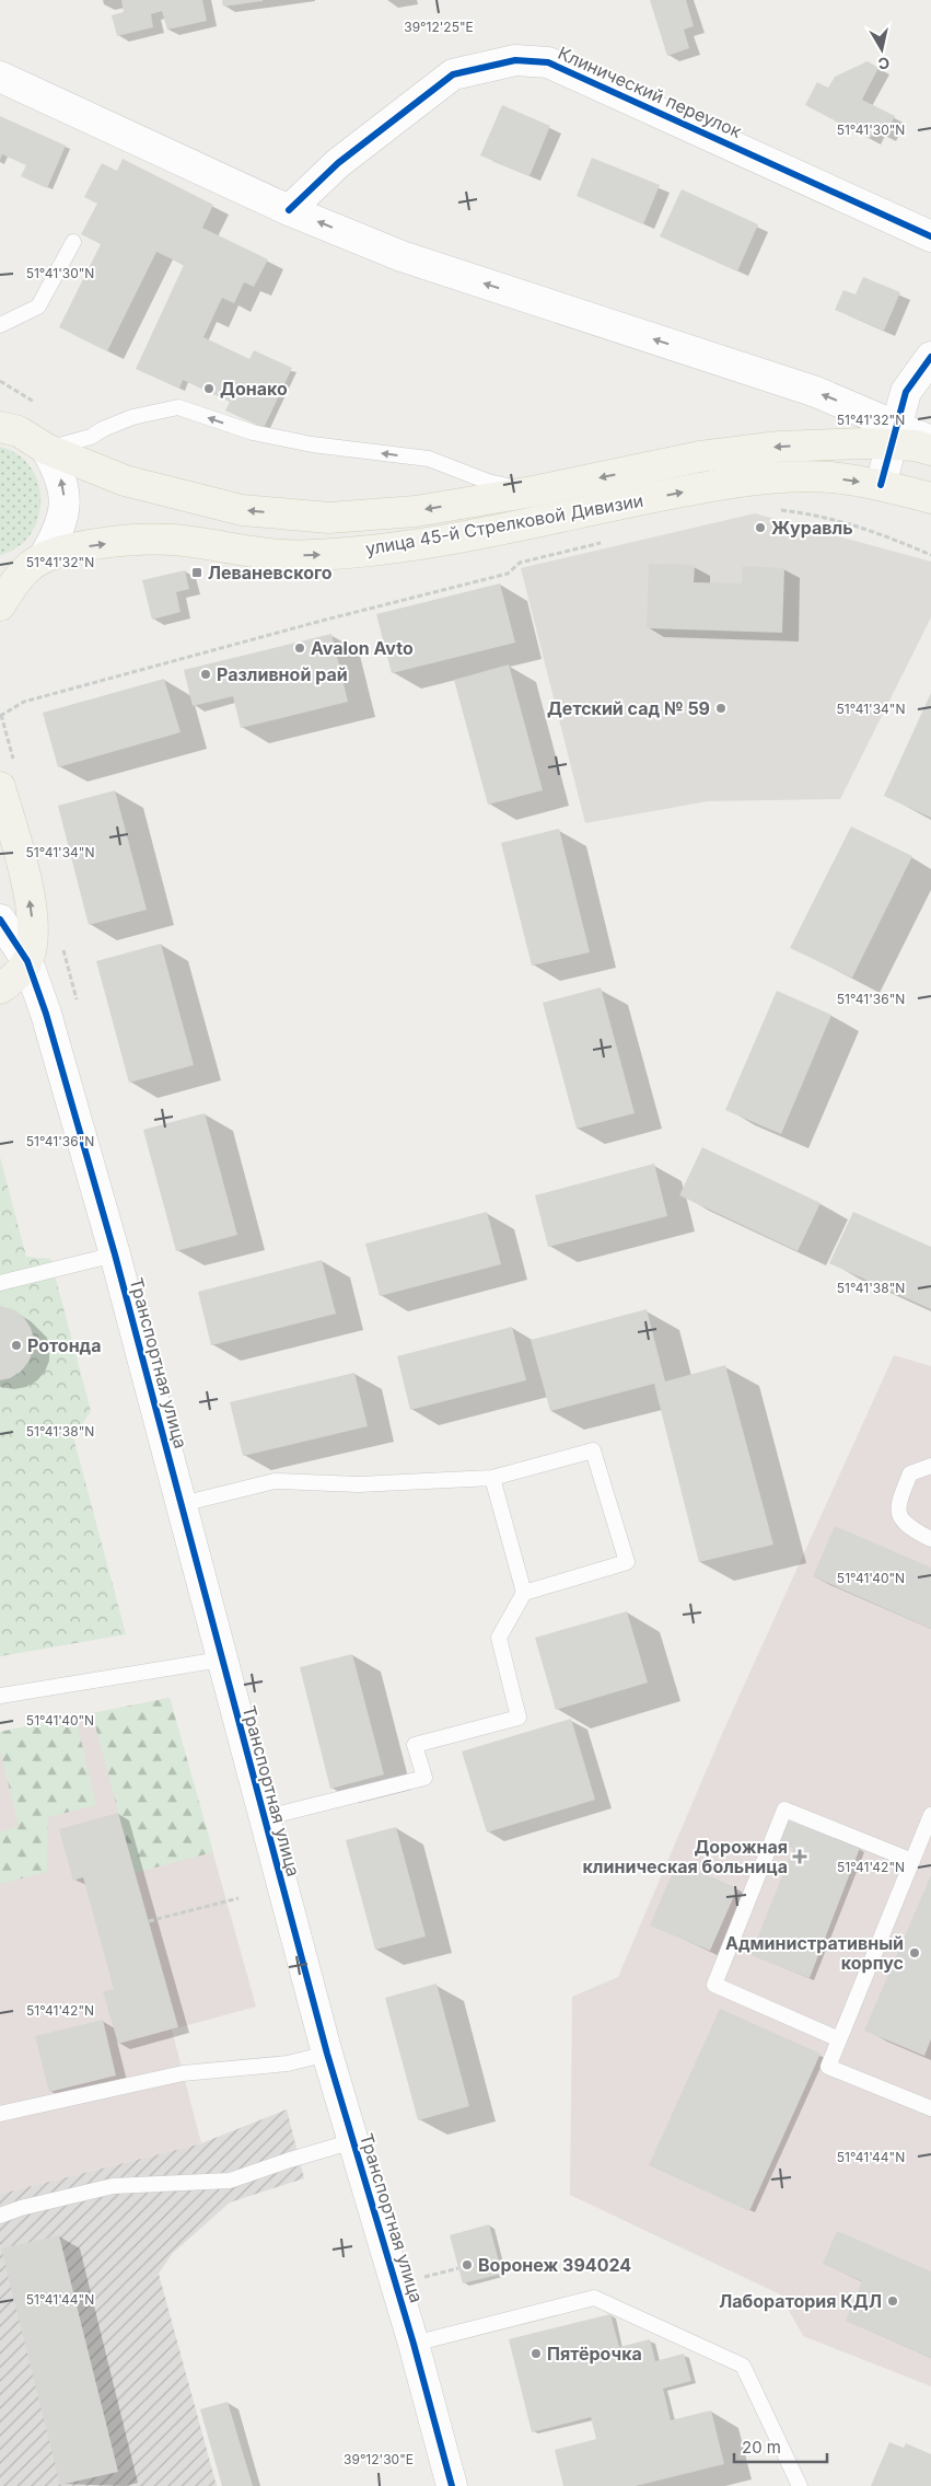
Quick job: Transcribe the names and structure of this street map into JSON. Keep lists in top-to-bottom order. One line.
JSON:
{"streets":{"main road":["улица 45-й Стрелковой Дивизии"],"street":["Клинический переулок","Транспортная улица"]},"places":{"other":["Донако","Журавль","Avalon Avto","Разливной рай","Детский сад № 59","Ротонда","Административный корпус","Воронеж 394024","Лаборатория КДЛ","Пятёрочка"],"transit":["Леваневского"],"health":["Дорожная клиническая больница"]},"scale_bar":"20 m","north":"bottom","coordinates":["39°12'25\"E","51°41'30\"N","51°41'32\"N","51°41'34\"N","51°41'36\"N","51°41'38\"N","51°41'40\"N","51°41'42\"N","51°41'44\"N","39°12'30\"E"]}
